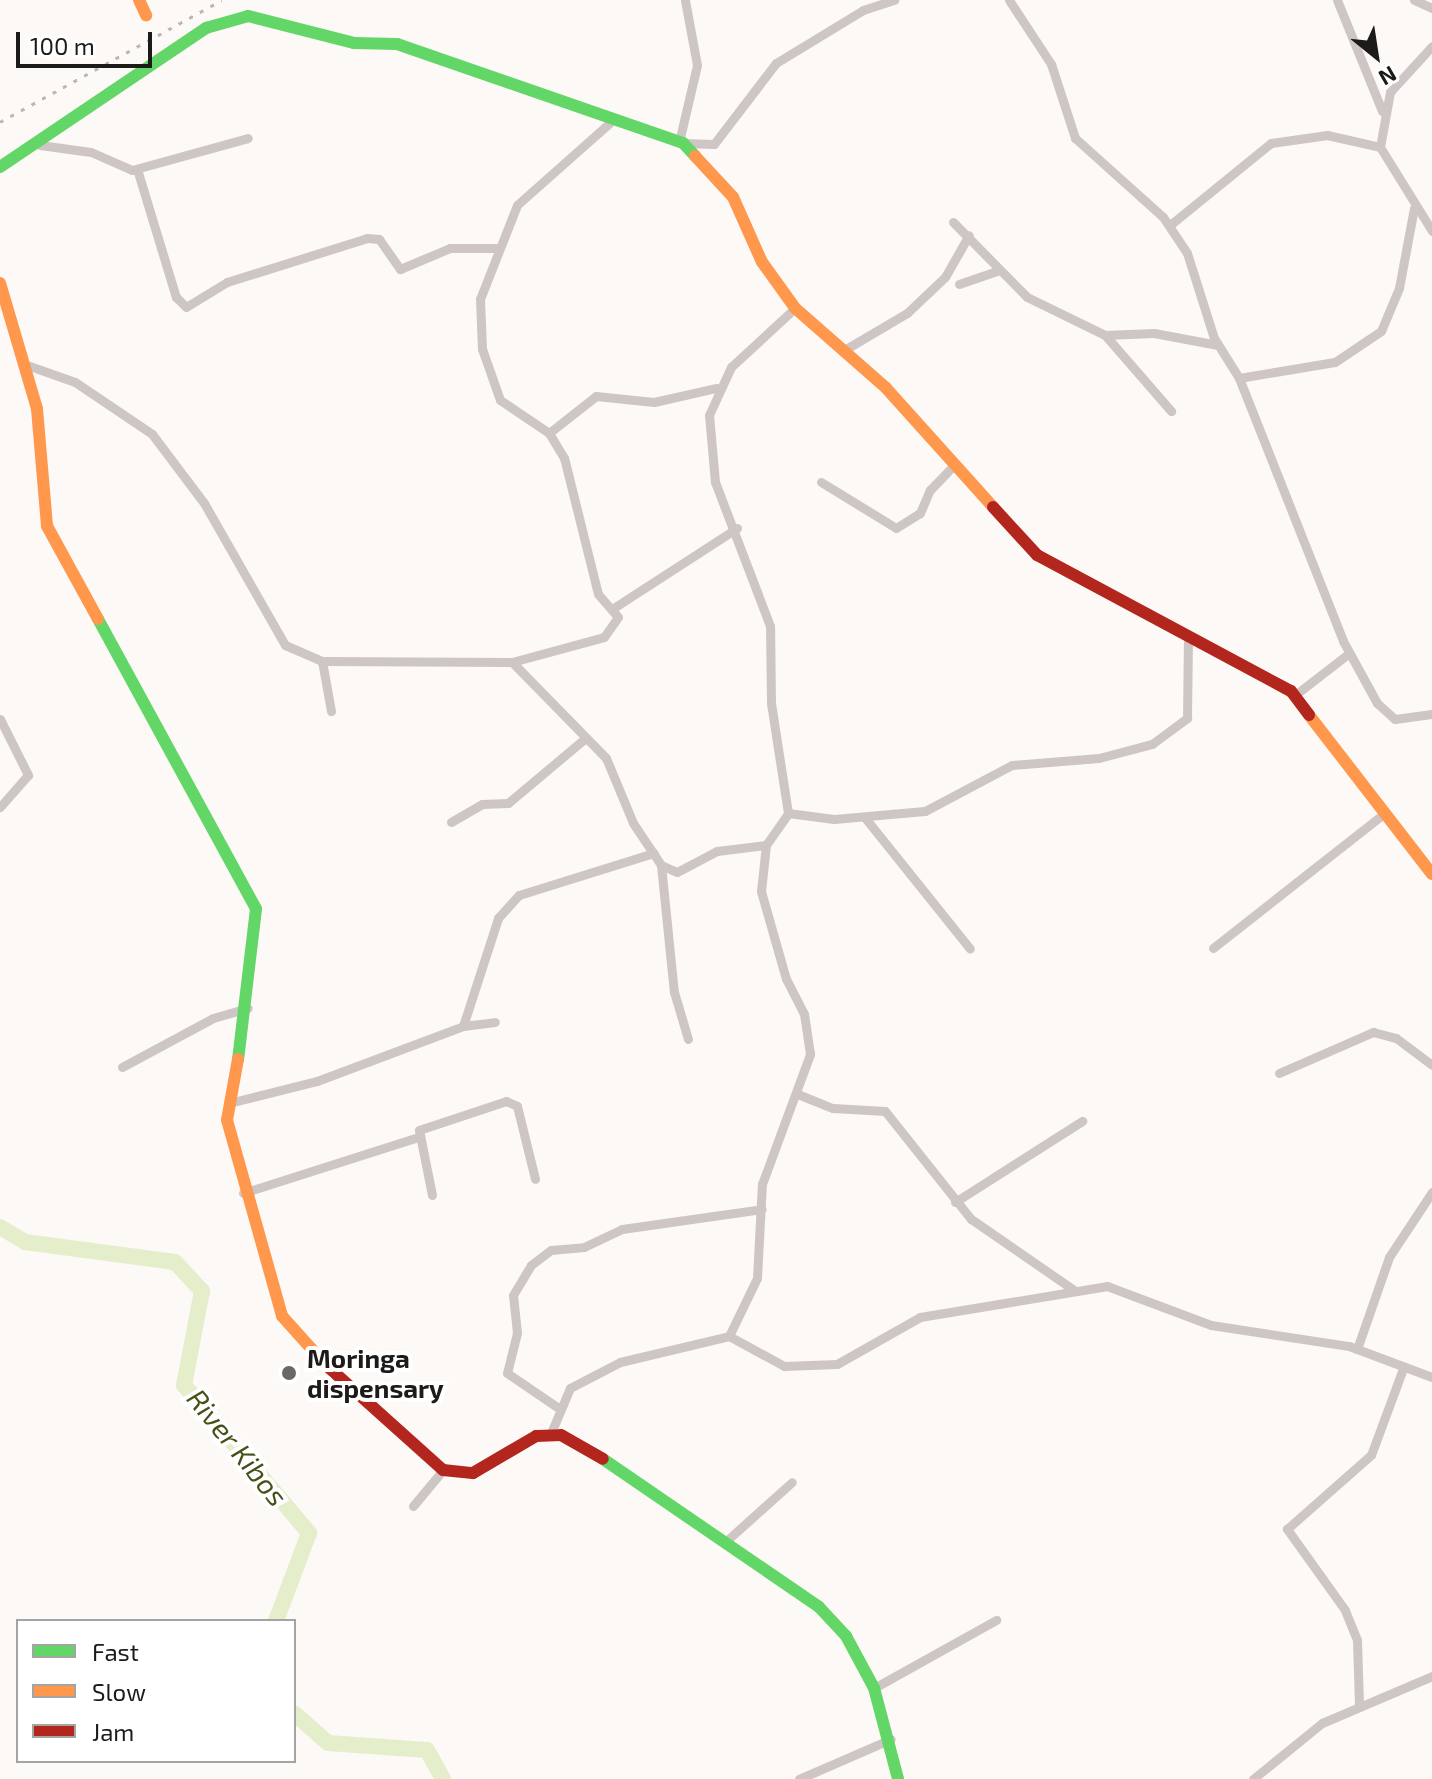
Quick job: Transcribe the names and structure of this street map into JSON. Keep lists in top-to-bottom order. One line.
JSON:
{"water":["River Kibos"],"places":["Moringa dispensary"],"legend":["Fast","Slow","Jam"],"scale_bar":"100 m","north":"bottom right"}
